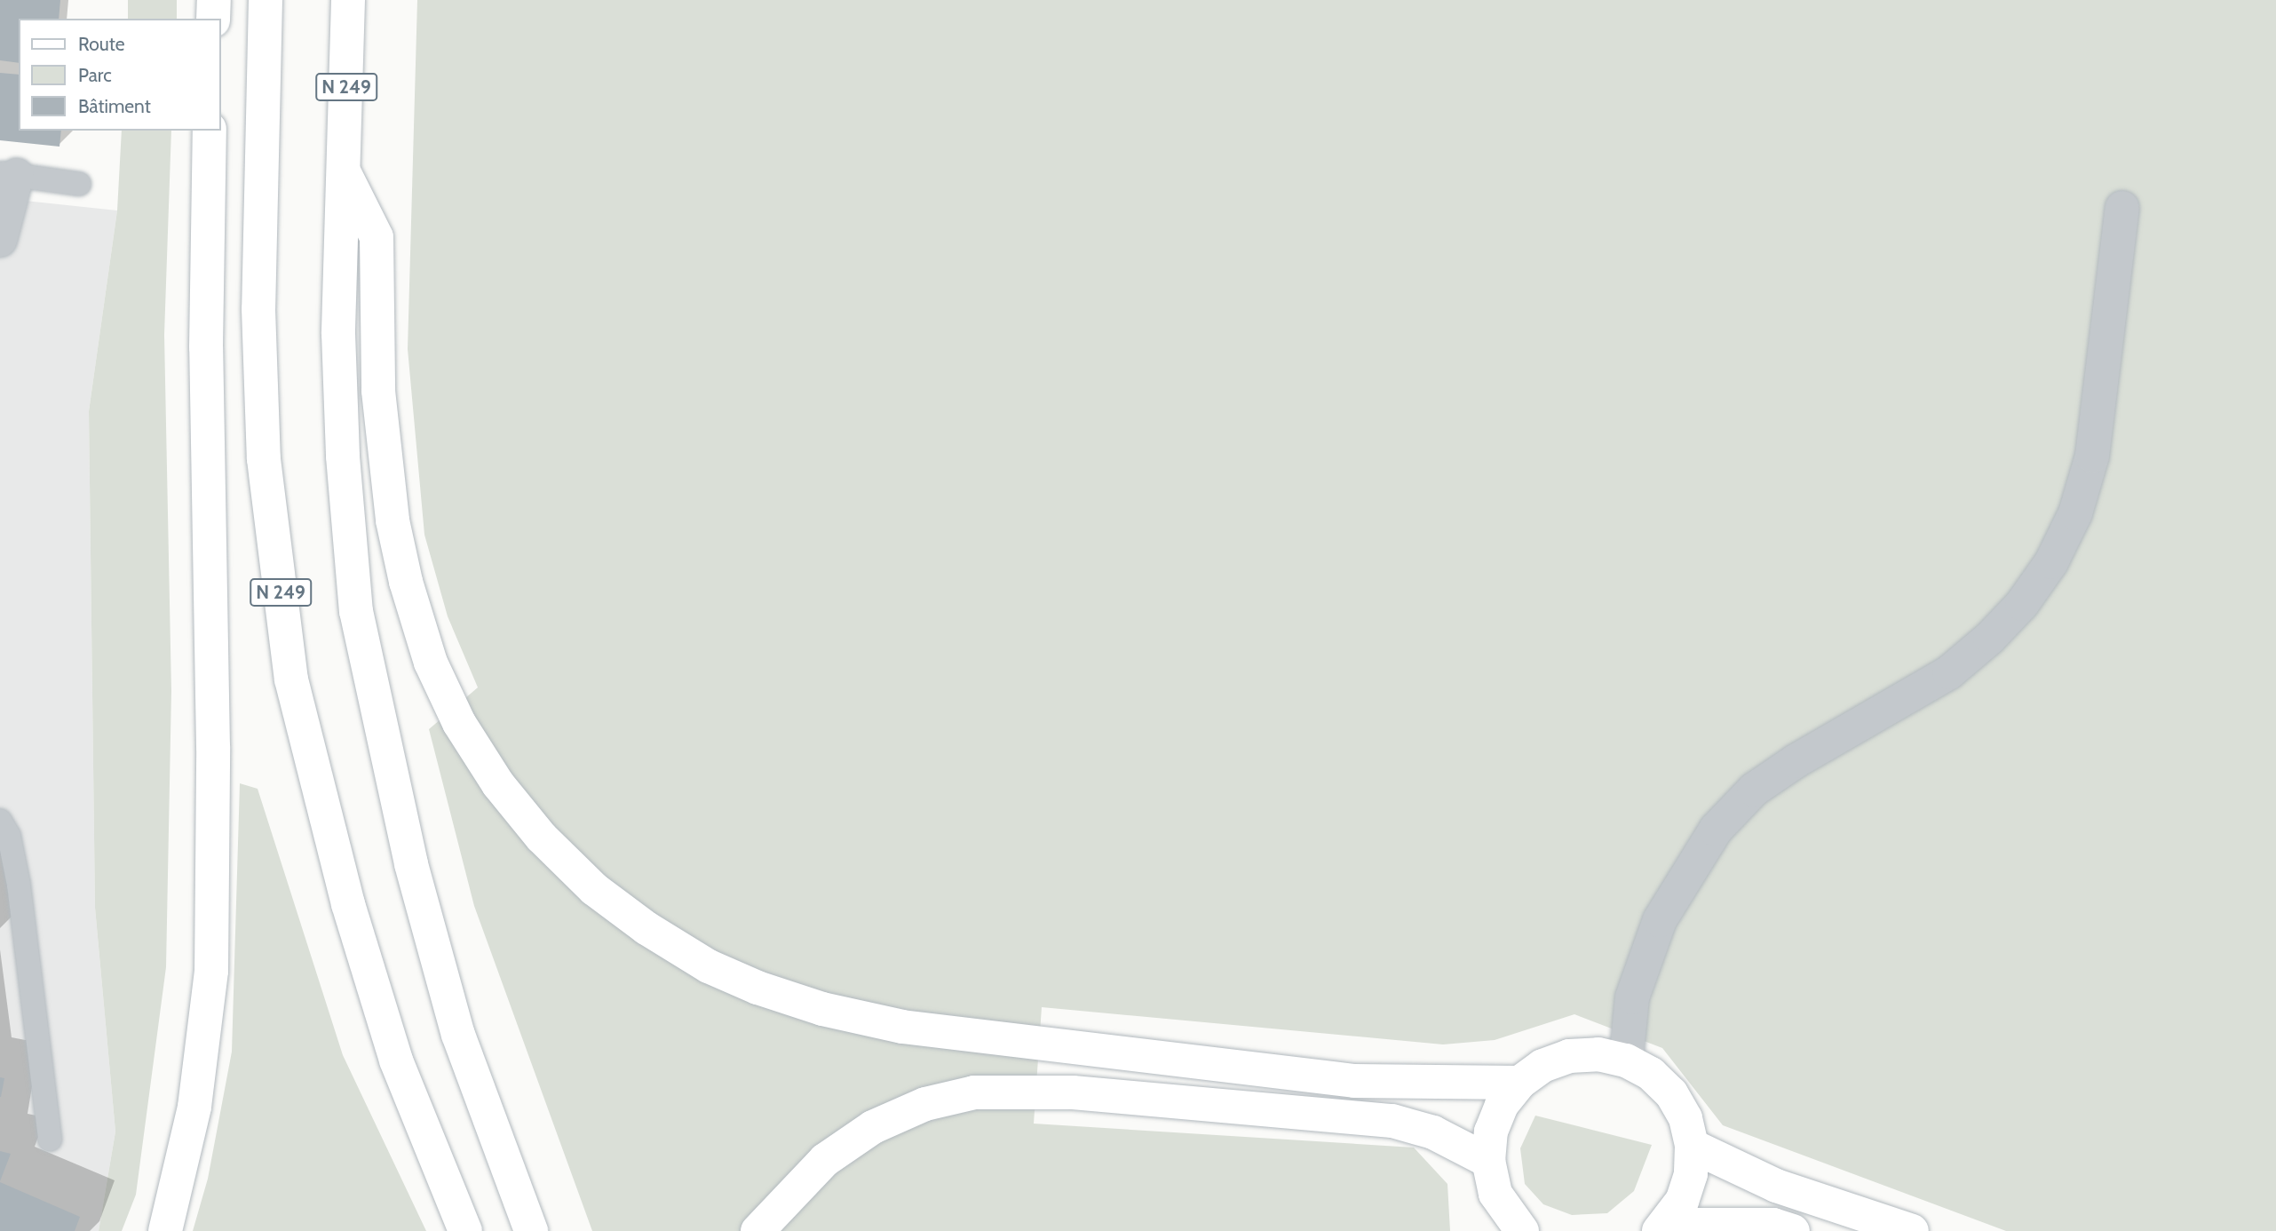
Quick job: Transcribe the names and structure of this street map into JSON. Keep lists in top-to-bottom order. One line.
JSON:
{"streets":{"main road":["N 249"]},"legend":["Route","Parc","Bâtiment"]}
